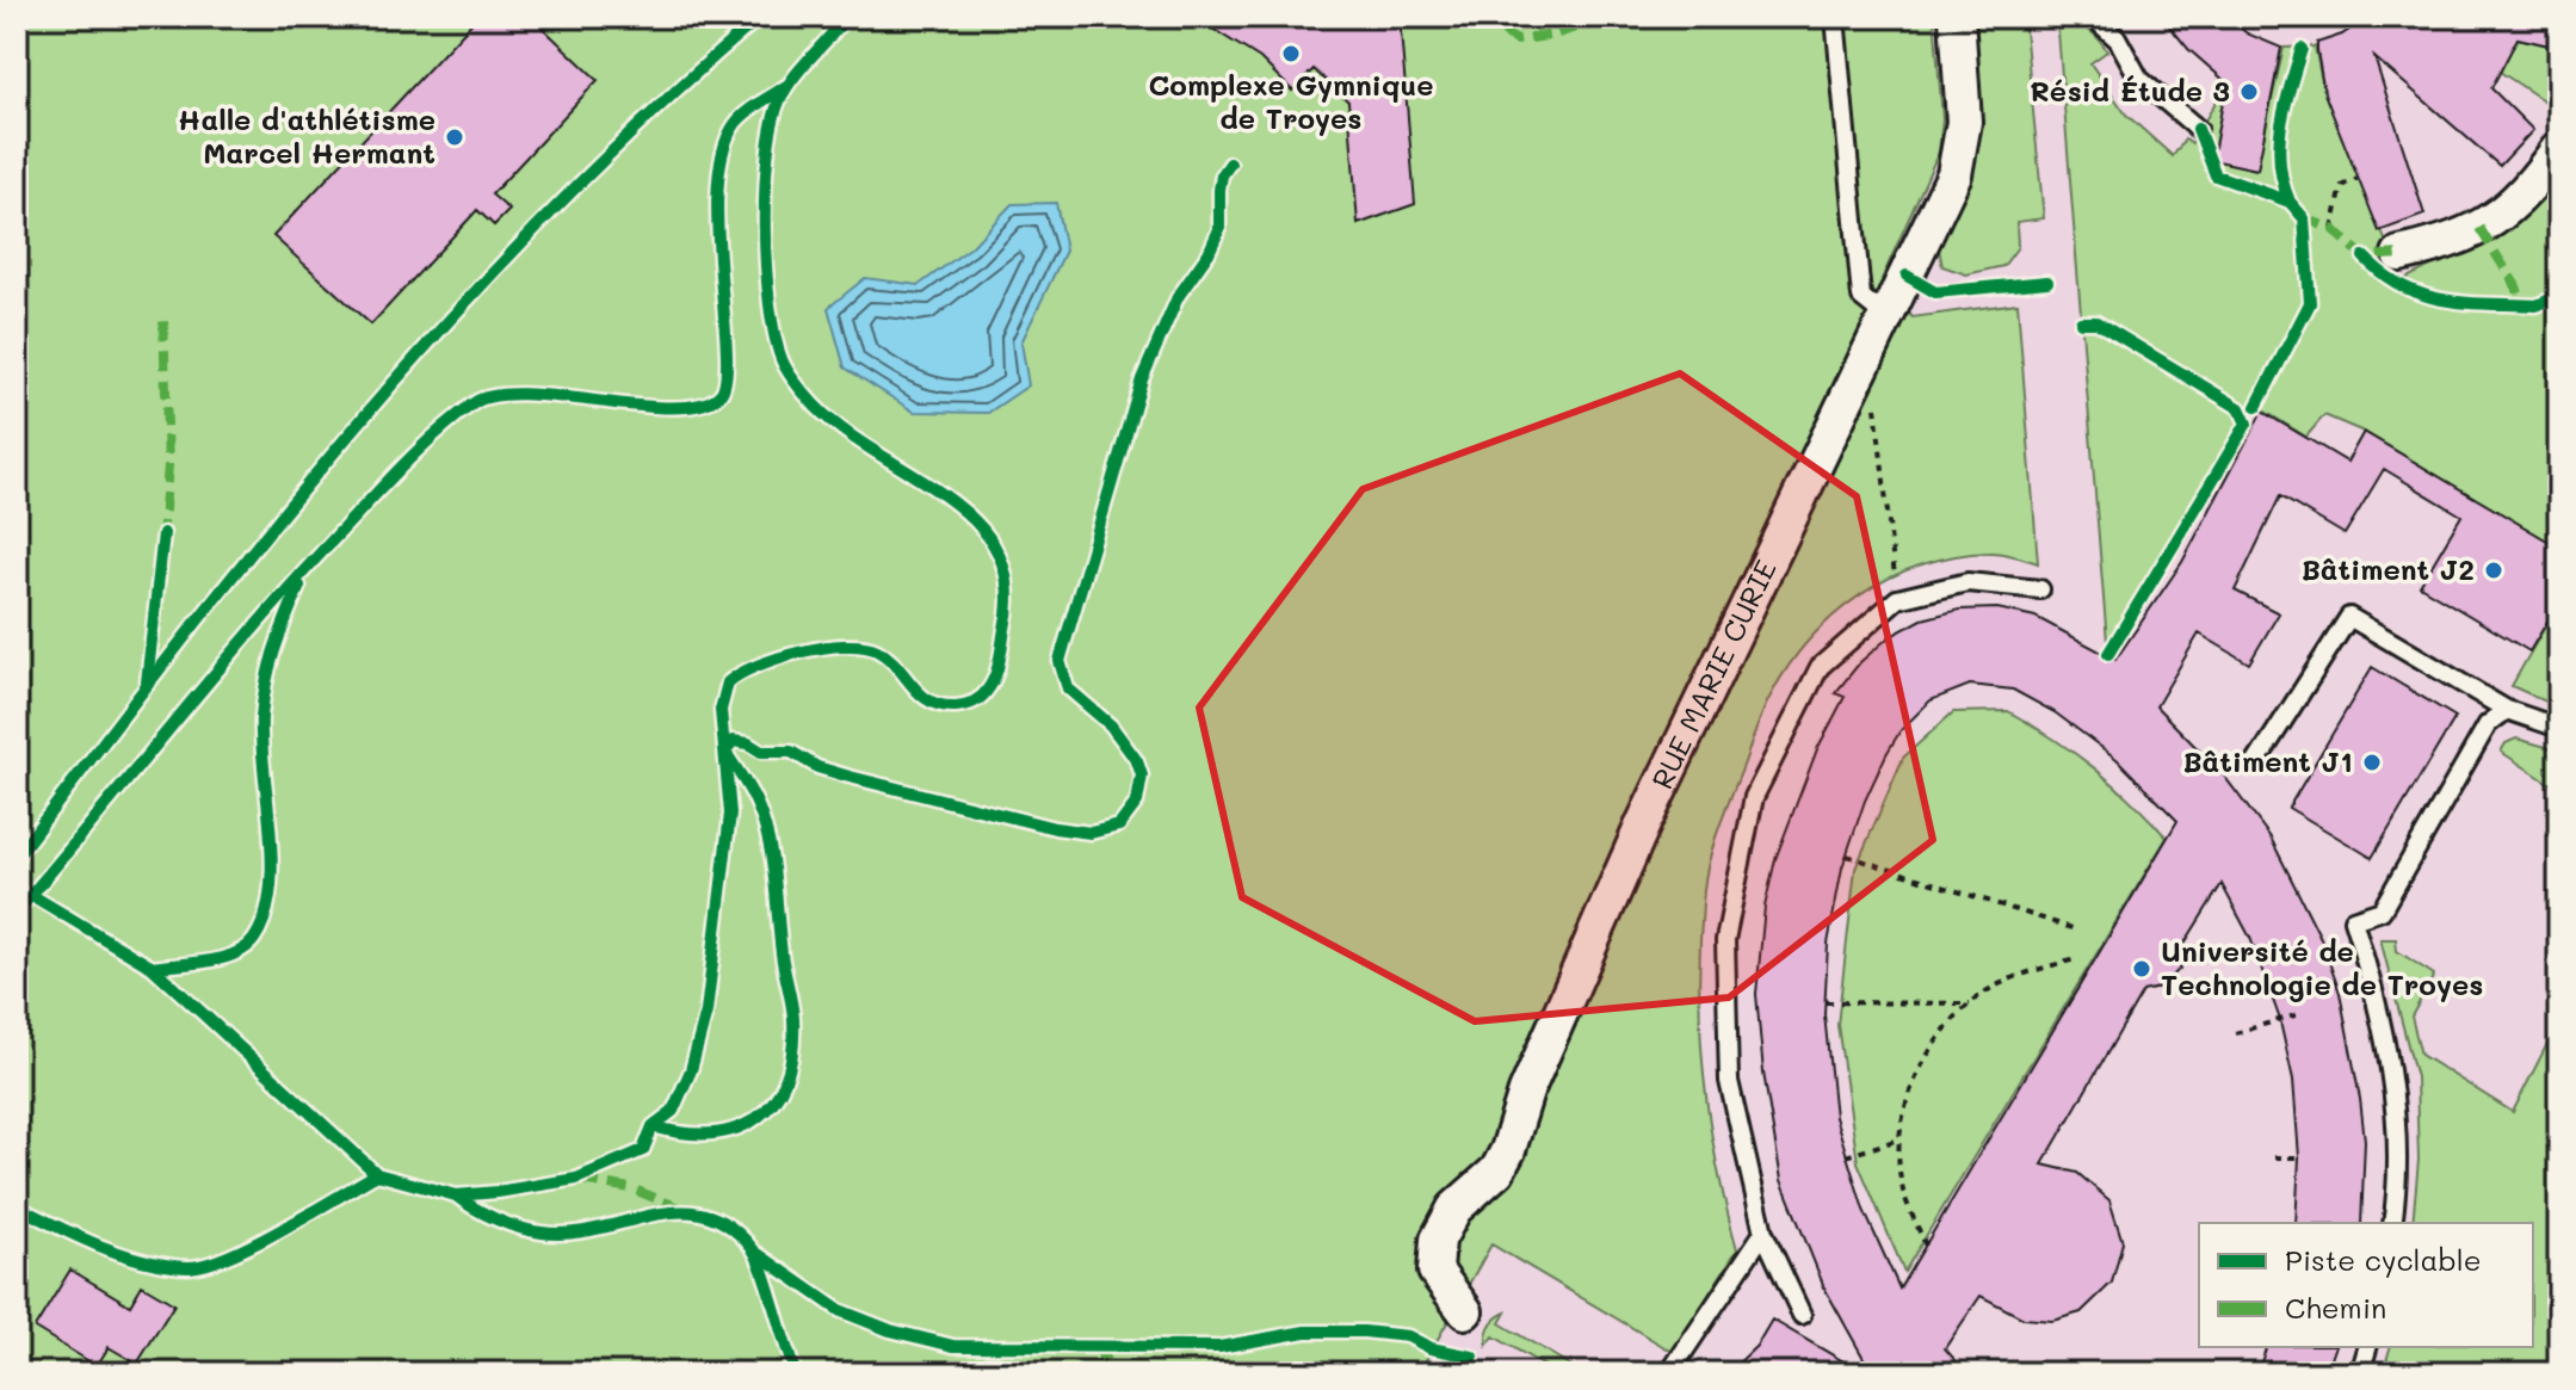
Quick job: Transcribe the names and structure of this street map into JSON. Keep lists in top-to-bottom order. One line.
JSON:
{"streets":{"street":["RUE MARIE CURIE"]},"places":["Complexe Gymnique de Troyes","Résid Étude 3","Halle d'athlétisme Marcel Hermant","Bâtiment J2","Bâtiment J1","Université de Technologie de Troyes"],"legend":["Piste cyclable","Chemin"]}
